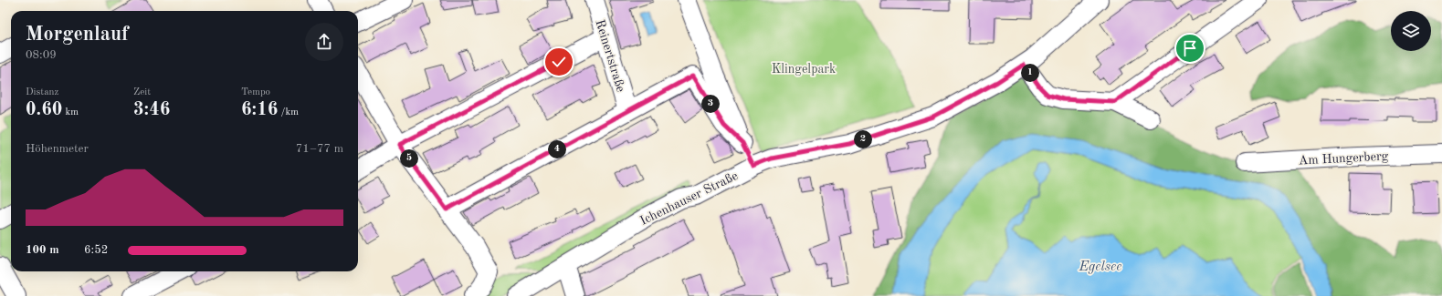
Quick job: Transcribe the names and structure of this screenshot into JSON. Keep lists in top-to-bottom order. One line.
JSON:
{"streets":{"street":["Reinertstraße","Am Hungerberg","Ichenhauser Straße"]},"water":["Egelsee"],"parks":["Klingelpark"],"page":{"heading":["Morgenlauf","08:09"],"pins":["1","3","2","4","5"],"stats":[["Distanz","0.60 km"],["Zeit","3:46"],["Tempo","6:16 /km"]],"chart":["Höhenmeter","71–77 m"],"list":[{"name":"100 m","note":"6:52"}]}}
